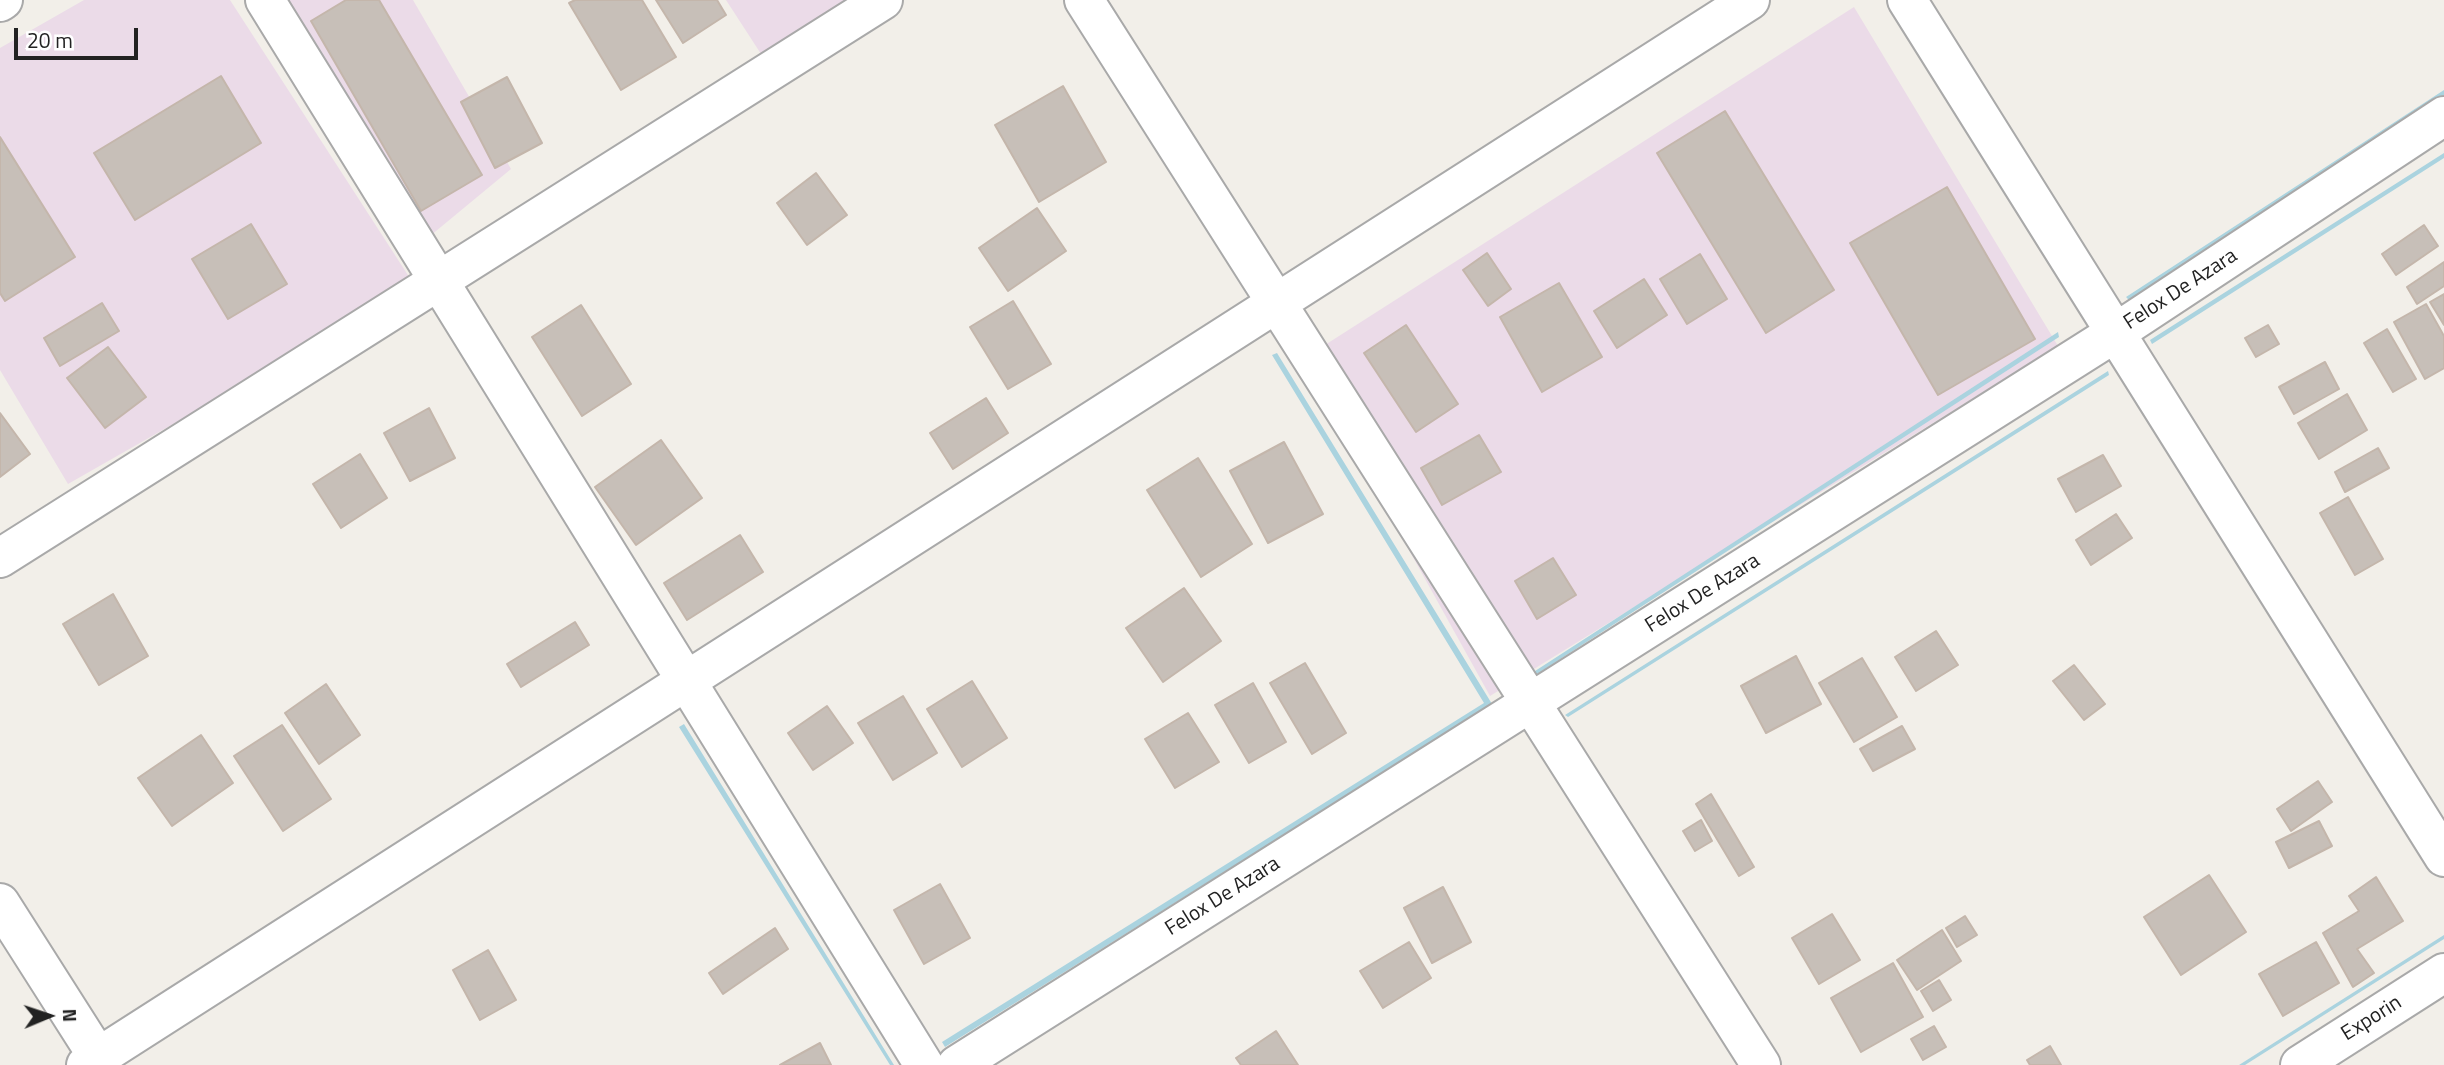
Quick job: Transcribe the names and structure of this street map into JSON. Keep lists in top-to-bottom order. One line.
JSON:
{"streets":{"street":["Felox De Azara","Exporin"]},"scale_bar":"20 m","north":"right"}
